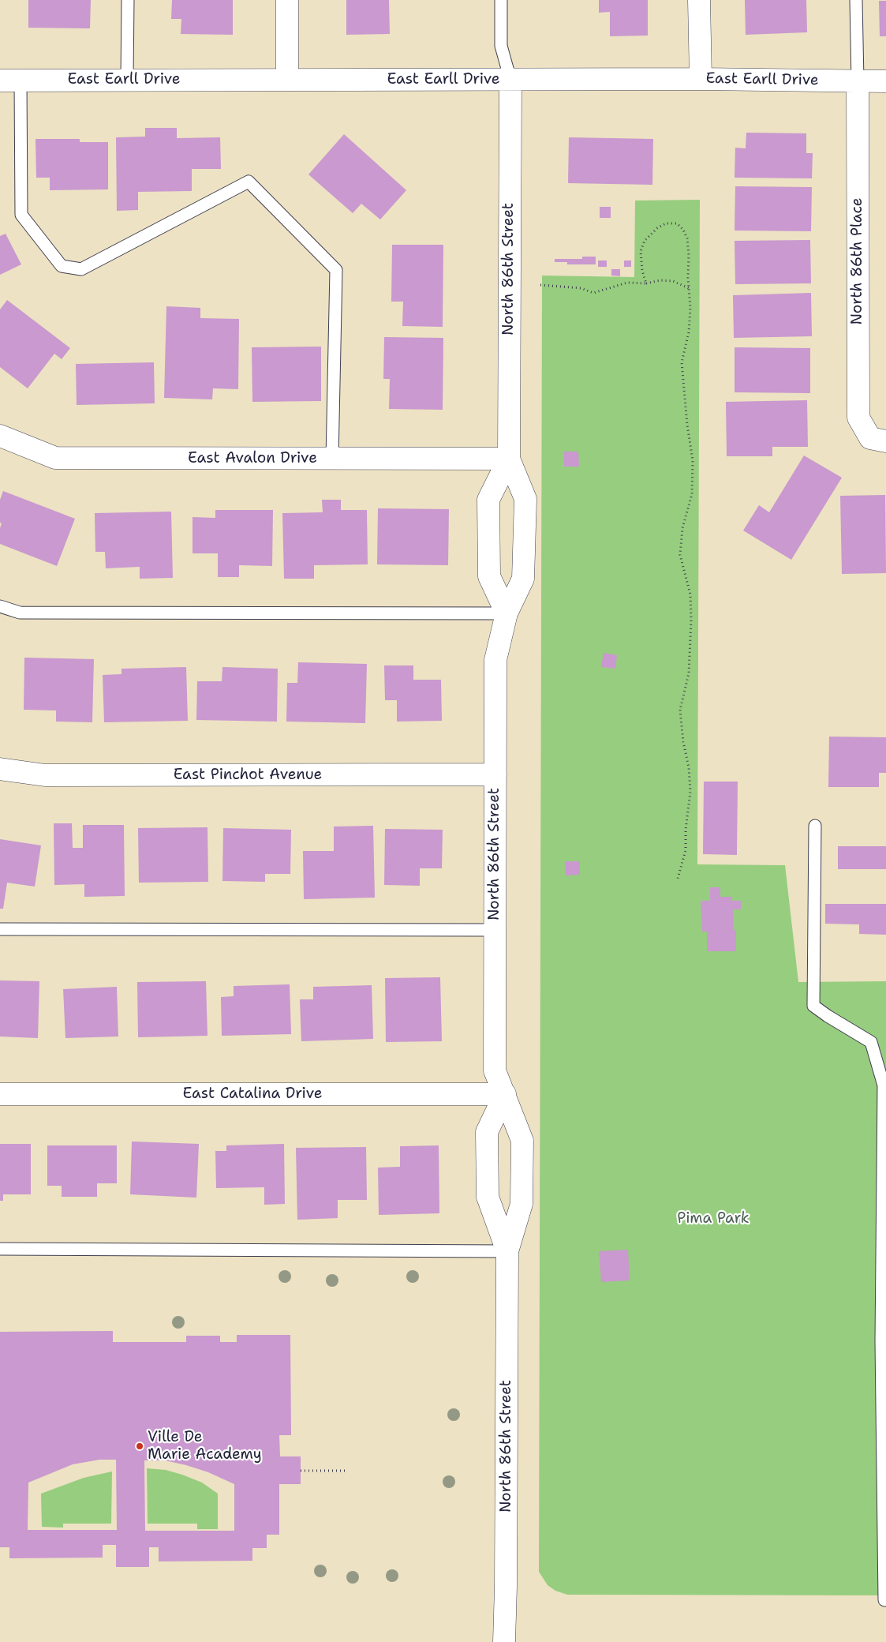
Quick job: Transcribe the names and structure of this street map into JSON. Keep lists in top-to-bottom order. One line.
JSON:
{"streets":{"street":["East Earll Drive","North 86th Place","North 86th Street","East Avalon Drive","East Pinchot Avenue","East Catalina Drive"]},"crossings":[["East Earll Drive","North 86th Place"],["East Earll Drive","North 86th Street"],["North 86th Street","East Avalon Drive"],["North 86th Street","East Pinchot Avenue"],["North 86th Street","East Catalina Drive"]],"parks":["Pima Park"],"places":["Ville De Marie Academy"]}
